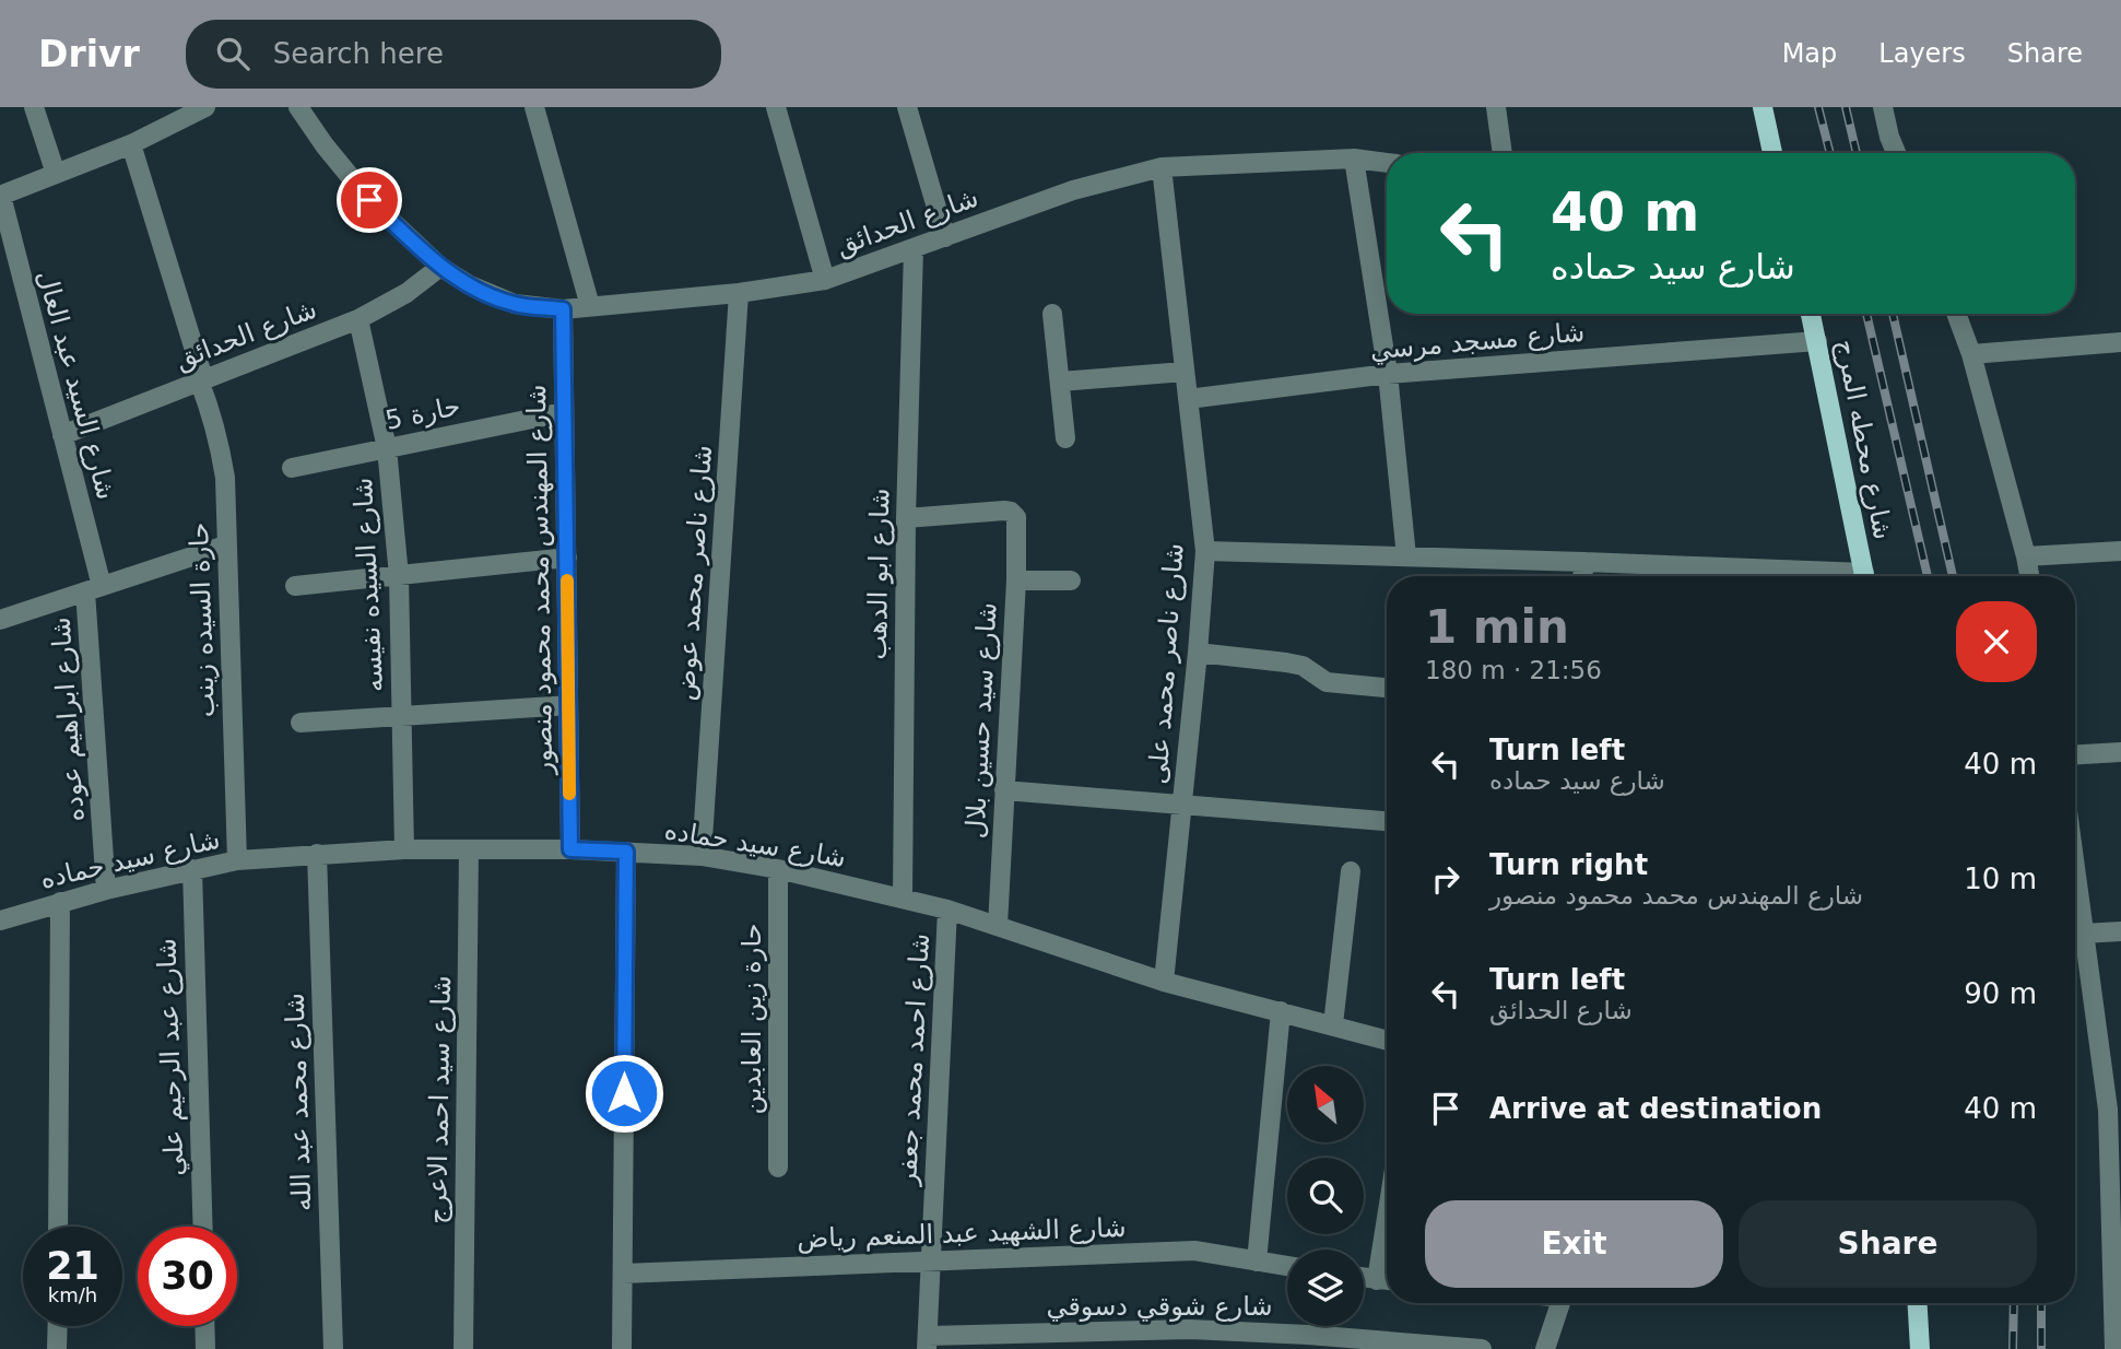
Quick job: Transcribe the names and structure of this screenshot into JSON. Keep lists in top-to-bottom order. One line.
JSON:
{"streets":{"main road":["شارع محطه المرج"],"street":["شارع الحدائق","شارع مسجد مرسي","شارع السيد عبد العال","حارة 5","شارع ناصر محمد عوض","شارع ابو الدهب","شارع المهندس محمد محمود منصور","شارع السيده نفيسه","حارة السيده زينب","شارع ناصر محمد على","شارع ابراهيم عوده","شارع سيد حسين بلال","شارع سيد حماده","حارة زين العابدين","شارع عبد الرحيم علي","شارع احمد محمد جعفر","شارع سيد احمد الاعرج","شارع محمد عبد الله","شارع الشهيد عبد المنعم رياض","شارع شوقي دسوقي"]},"crossings":[["شارع الحدائق","شارع السيد عبد العال"],["شارع الحدائق","شارع ناصر محمد عوض"],["شارع الحدائق","شارع ابو الدهب"],["شارع الحدائق","شارع المهندس محمد محمود منصور"],["شارع الحدائق","شارع السيده نفيسه"],["شارع الحدائق","حارة السيده زينب"],["شارع الحدائق","شارع ناصر محمد على"],["شارع مسجد مرسي","شارع محطه المرج"],["شارع مسجد مرسي","شارع ناصر محمد على"],["شارع السيد عبد العال","شارع ابراهيم عوده"],["حارة 5","شارع المهندس محمد محمود منصور"],["حارة 5","شارع السيده نفيسه"],["شارع ناصر محمد عوض","شارع سيد حماده"],["شارع ابو الدهب","شارع سيد حسين بلال"],["شارع ابو الدهب","شارع سيد حماده"],["شارع المهندس محمد محمود منصور","شارع سيد حماده"],["شارع السيده نفيسه","شارع سيد حماده"],["حارة السيده زينب","شارع سيد حماده"],["شارع ناصر محمد على","شارع سيد حماده"],["شارع ابراهيم عوده","شارع سيد حماده"],["شارع سيد حسين بلال","شارع سيد حماده"],["شارع سيد حماده","حارة زين العابدين"],["شارع سيد حماده","شارع عبد الرحيم علي"],["شارع سيد حماده","شارع احمد محمد جعفر"],["شارع سيد حماده","شارع سيد احمد الاعرج"],["شارع سيد حماده","شارع محمد عبد الله"],["شارع احمد محمد جعفر","شارع الشهيد عبد المنعم رياض"],["شارع احمد محمد جعفر","شارع شوقي دسوقي"]],"north":"top left","page":{"header":"Drivr","search":"Search here","nav":["Map","Layers","Share"],"turn":["40 m","شارع سيد حماده"],"heading":["1 min","180 m · 21:56"],"list":[{"name":"Turn left","note":"شارع سيد حماده","value":"40 m"},{"name":"Turn right","note":"شارع المهندس محمد محمود منصور","value":"10 m"},{"name":"Turn left","note":"شارع الحدائق","value":"90 m"},{"name":"Arrive at destination","value":"40 m"}],"buttons":["Exit","Share"],"speed":"21 km/h","limit":"30"}}
